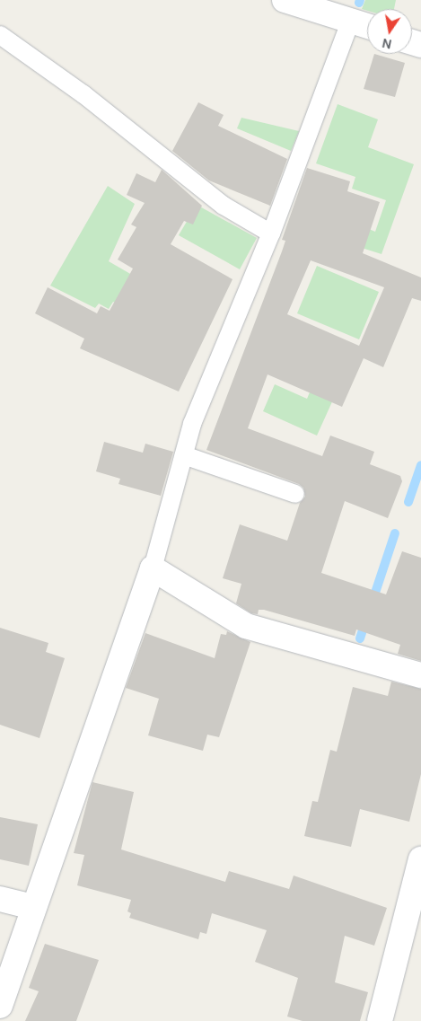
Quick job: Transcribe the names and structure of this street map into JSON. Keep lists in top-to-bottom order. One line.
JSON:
{"north":"bottom"}
